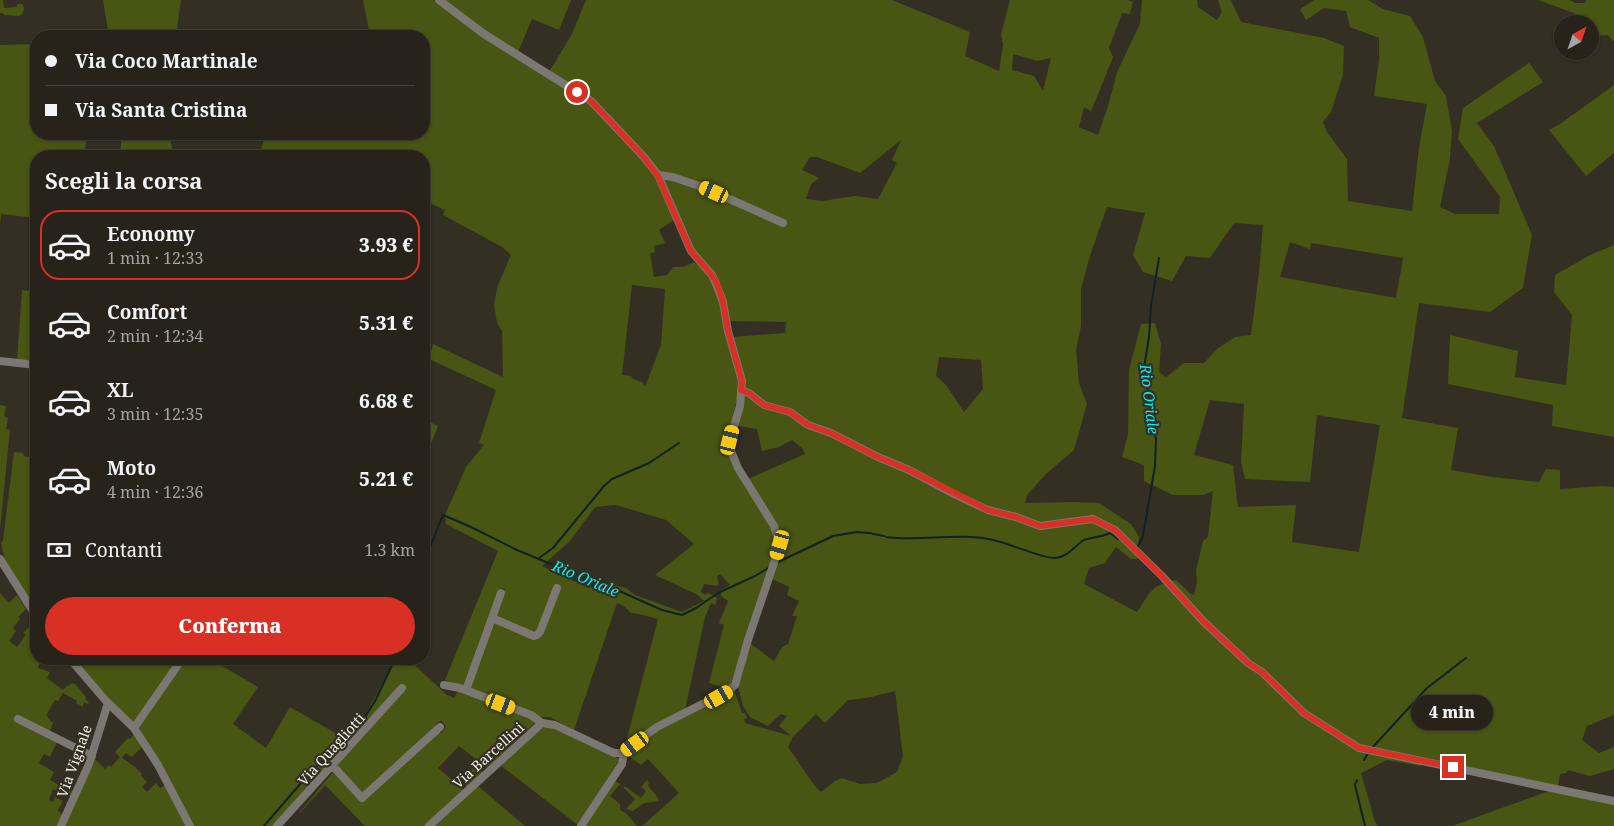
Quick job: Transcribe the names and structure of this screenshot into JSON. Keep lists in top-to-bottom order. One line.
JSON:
{"streets":{"street":["Via Quagliotti","Via Barcellini","Via Vignale"]},"water":["Rio Oriale"],"north":"top right","page":{"banner":["Via Coco Martinale","Via Santa Cristina"],"heading":"Scegli la corsa","list":[{"name":"Economy","note":"1 min · 12:33","value":"3.93 €"},{"name":"Comfort","note":"2 min · 12:34","value":"5.31 €"},{"name":"XL","note":"3 min · 12:35","value":"6.68 €"},{"name":"Moto","note":"4 min · 12:36","value":"5.21 €"}],"pay":["Contanti","1.3 km"],"buttons":"Conferma","bubble":"4 min"}}
